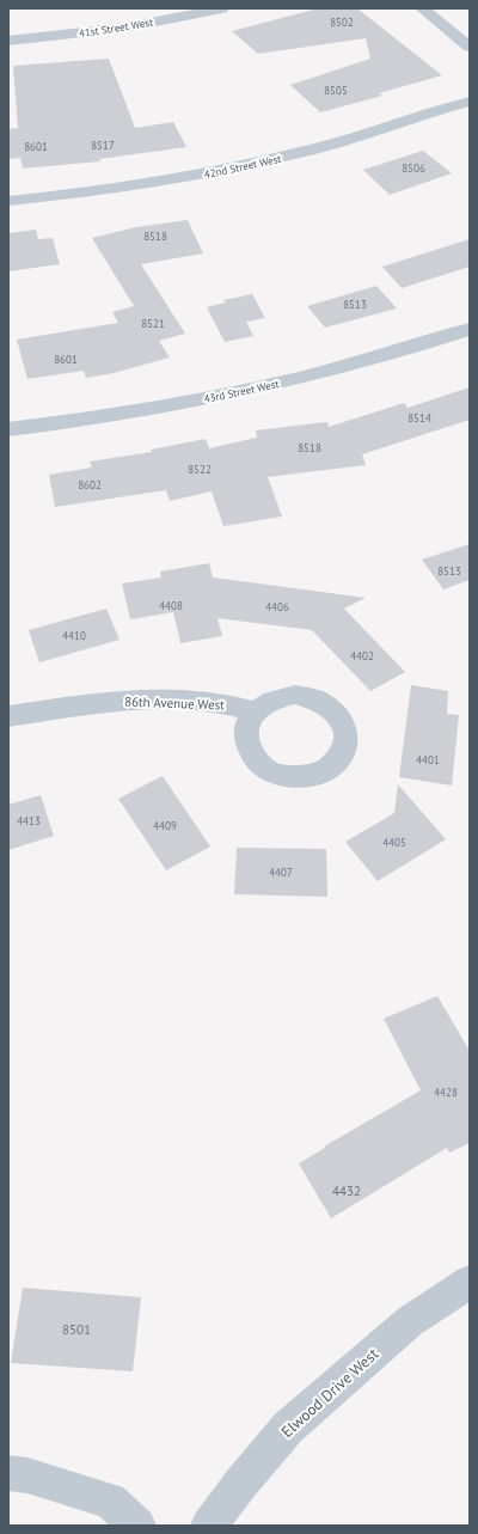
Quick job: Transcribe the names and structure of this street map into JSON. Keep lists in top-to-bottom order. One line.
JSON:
{"streets":{"street":["41st Street West","42nd Street West","43rd Street West","86th Avenue West","Elwood Drive West"]},"house_numbers":["8502","8505","8517","8601","8506","8518","8513","8521","8601","8514","8518","8522","8602","8513","4408","4406","4410","4402","4401","4413","4409","4405","4407","4428","4432","8501"]}
